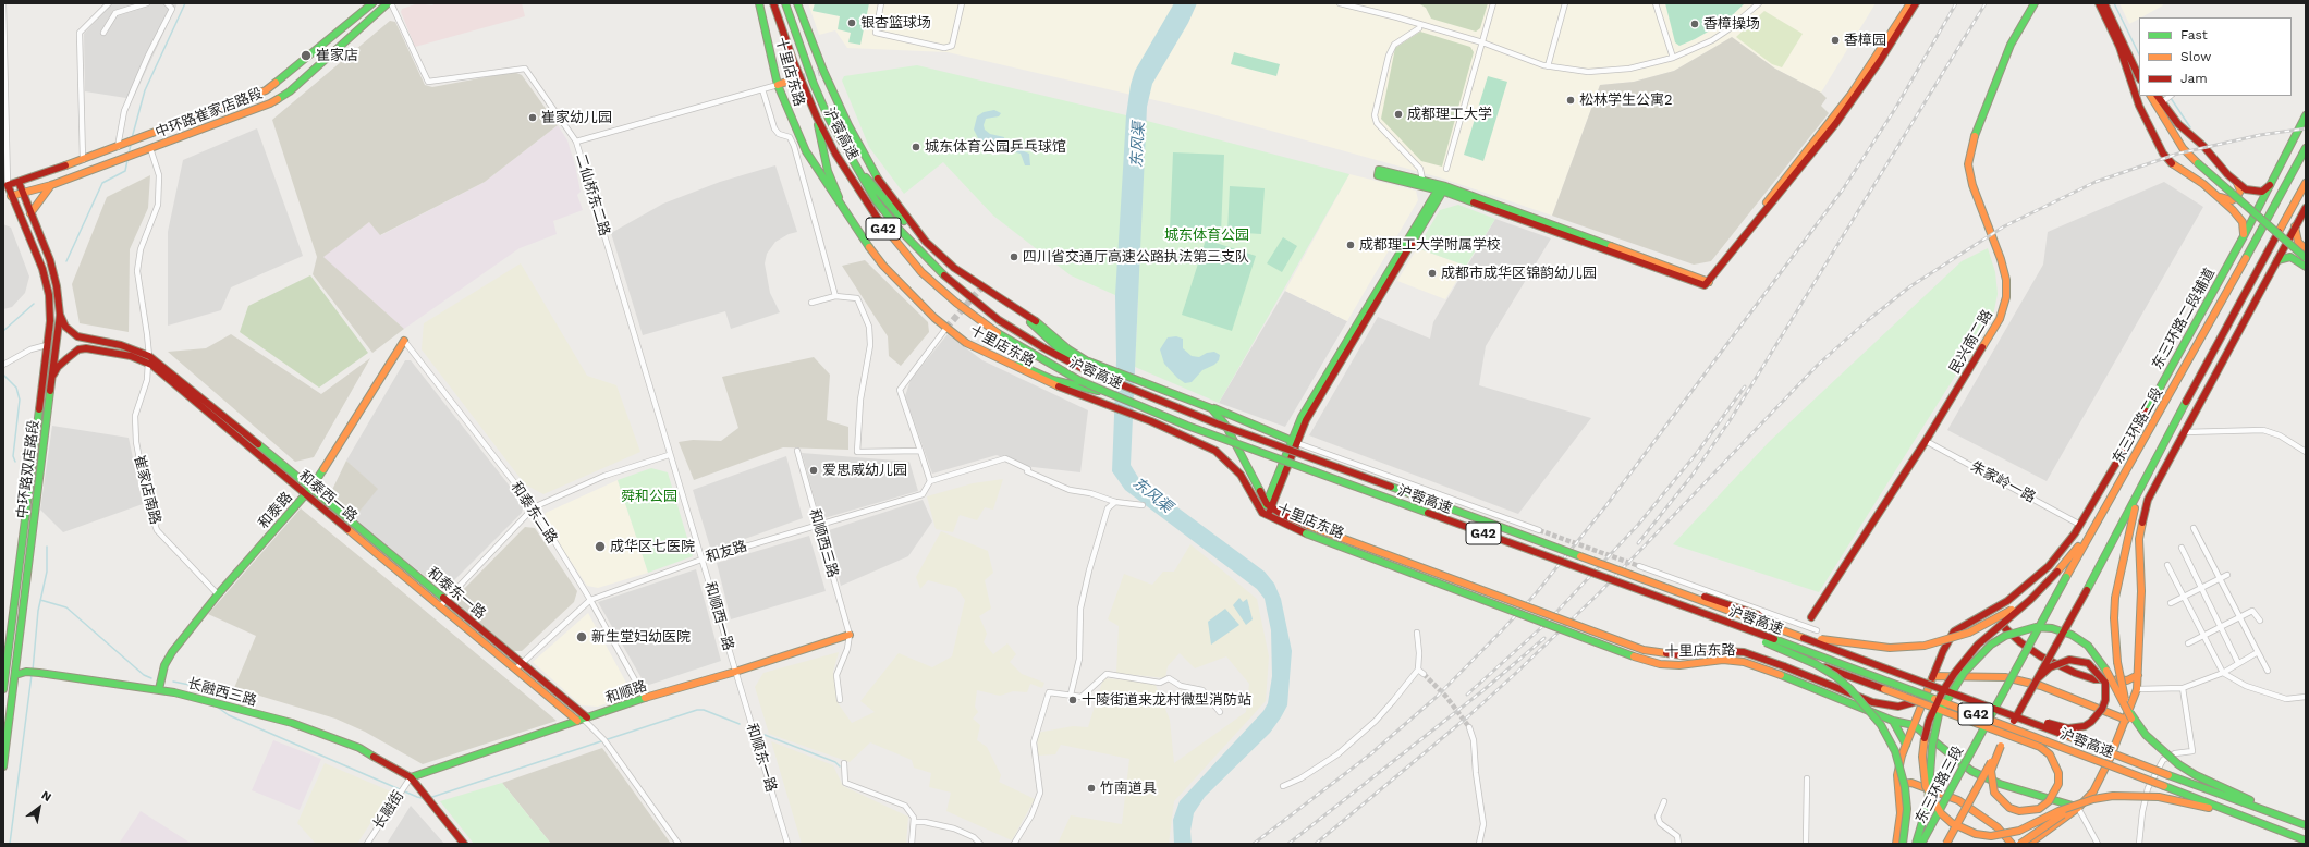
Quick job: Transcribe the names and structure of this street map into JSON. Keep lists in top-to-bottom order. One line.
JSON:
{"streets":{"main road":["十里店东路","中环路崔家店路段","沪蓉高速","G42","东三环路二段辅道","民兴南二路","东三环路二段","中环路双店路段","和泰西一路","和泰路","和泰东一路","长融西三路","和顺路","东三环路三段"],"street":["二仙桥东二路","朱家岭一路","崔家店南路","和泰东二路","和顺西三路","和友路","和顺西一路","和顺东一路","长融街"]},"crossings":[["十里店东路","东三环路二段辅道"],["中环路崔家店路段","二仙桥东二路"],["中环路崔家店路段","中环路双店路段"],["中环路崔家店路段","崔家店南路"],["二仙桥东二路","和顺西一路"],["东三环路二段辅道","朱家岭一路"],["民兴南二路","朱家岭一路"],["东三环路二段","东三环路三段"],["中环路双店路段","和泰西一路"],["中环路双店路段","长融西三路"],["崔家店南路","和泰西一路"],["崔家店南路","和泰路"],["和泰西一路","和泰路"],["和泰西一路","和泰东一路"],["和泰路","和泰东二路"],["和泰路","和泰东一路"],["和泰路","长融西三路"],["和泰东二路","和友路"],["和泰东二路","和顺路"],["和顺西三路","和友路"],["和顺西三路","和顺路"],["和友路","和泰东一路"],["和友路","和顺西一路"],["和泰东一路","和顺路"],["和顺西一路","和顺路"],["和顺西一路","和顺东一路"],["长融西三路","和顺路"],["长融西三路","长融街"],["和顺路","和顺东一路"],["和顺路","长融街"]],"water":["东风渠"],"parks":["城东体育公园","舜和公园"],"places":["银杏篮球场","香樟操场","香樟园","崔家店","松林学生公寓2","成都理工大学","崔家幼儿园","城东体育公园乒乓球馆","成都理工大学附属学校","四川省交通厅高速公路执法第三支队","成都市成华区锦韵幼儿园","爱思威幼儿园","成华区七医院","新生堂妇幼医院","十陵街道来龙村微型消防站","竹南道具"],"legend":["Fast","Slow","Jam"],"north":"top right"}
